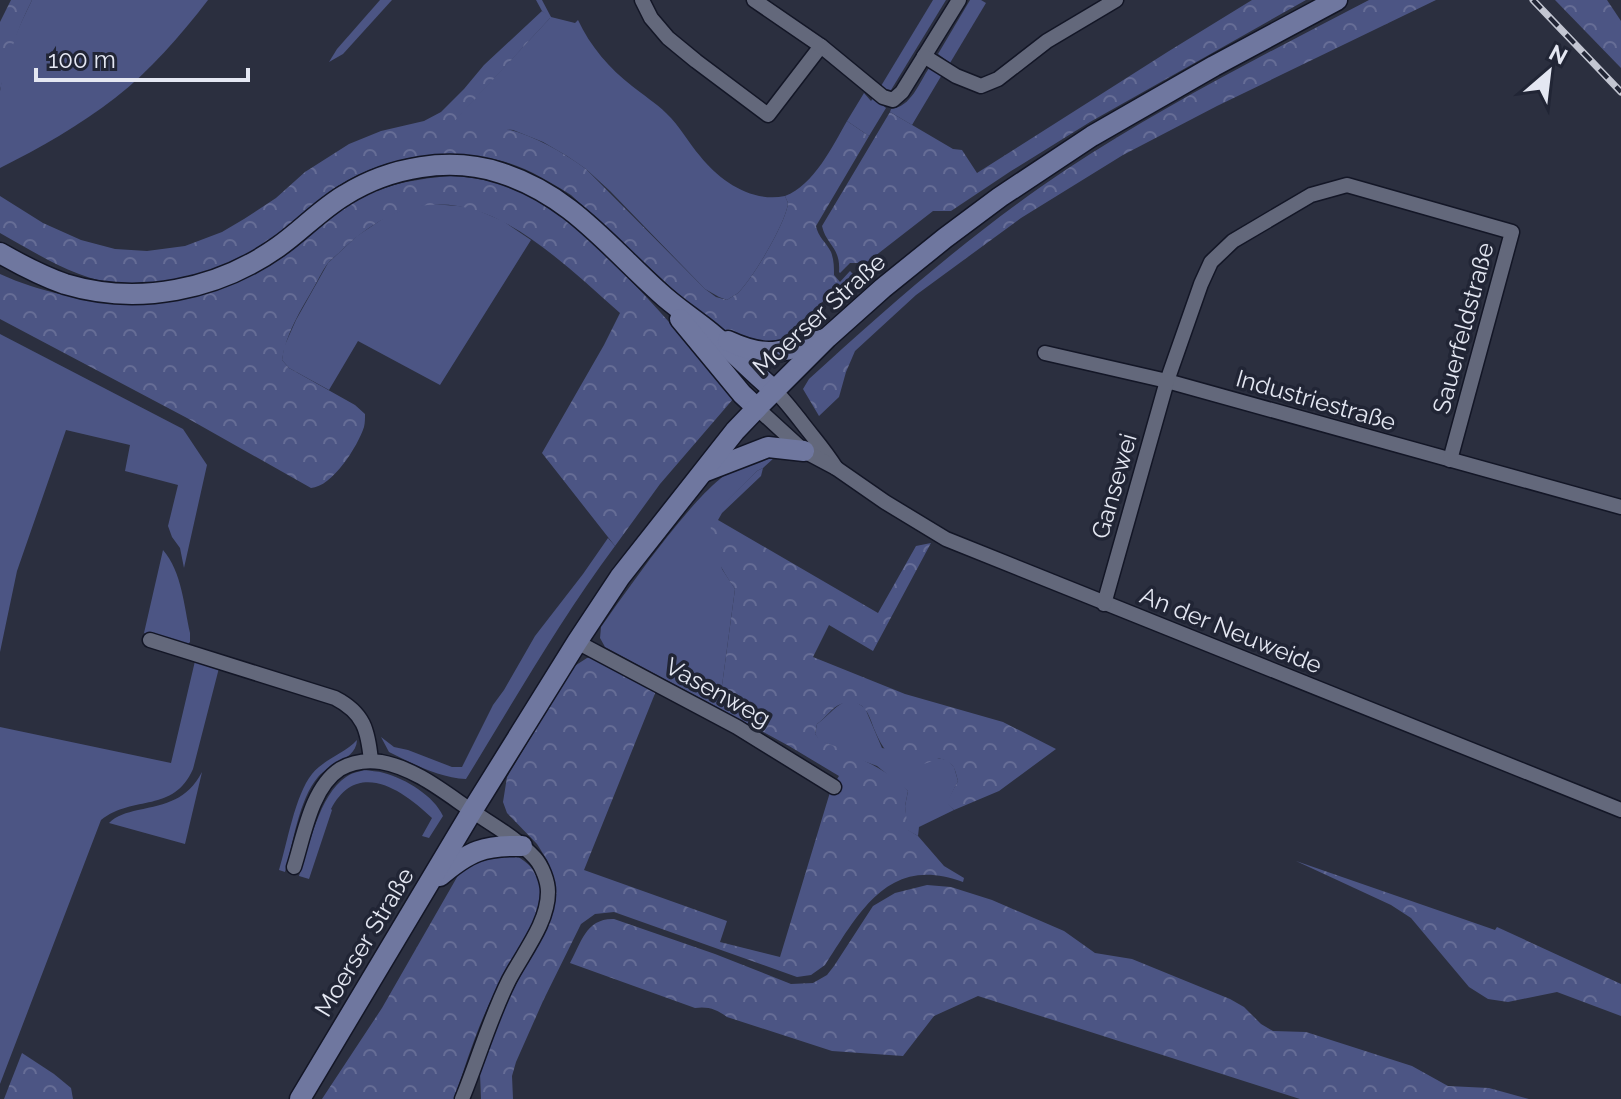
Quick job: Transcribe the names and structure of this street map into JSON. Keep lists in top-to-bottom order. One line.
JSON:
{"streets":{"main road":["Moerser Straße"],"street":["Sauerfeldstraße","Industriestraße","Gansewei","An der Neuweide","Vasenweg"]},"crossings":[["Moerser Straße","An der Neuweide"],["Moerser Straße","Vasenweg"],["Sauerfeldstraße","Industriestraße"],["Sauerfeldstraße","Gansewei"],["Industriestraße","Gansewei"],["Gansewei","An der Neuweide"]],"scale_bar":"100 m","north":"top right"}
